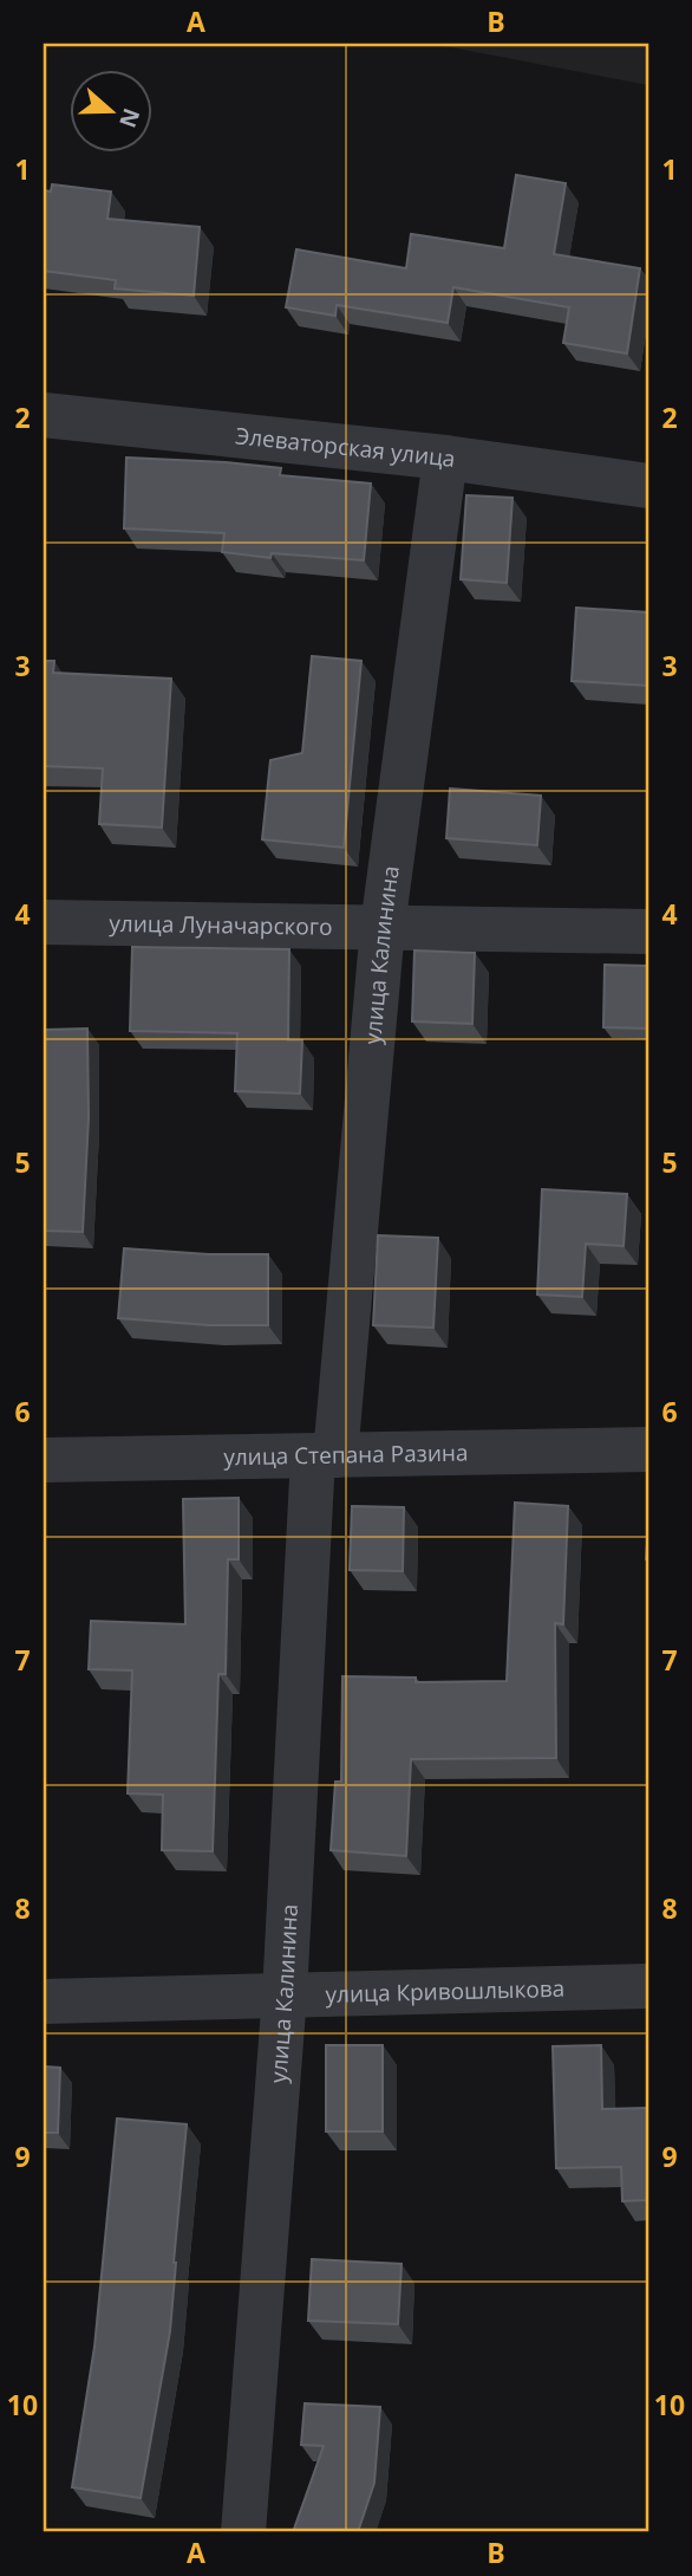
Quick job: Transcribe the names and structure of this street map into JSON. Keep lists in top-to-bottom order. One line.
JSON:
{"streets":{"street":["Элеваторская улица","улица Луначарского","улица Калинина","улица Степана Разина","улица Кривошлыкова"]},"crossings":[["Элеваторская улица","улица Калинина"],["улица Луначарского","улица Калинина"],["улица Калинина","улица Степана Разина"],["улица Калинина","улица Кривошлыкова"]],"north":"right","grid":{"columns":["A","B"],"rows":["1","2","3","4","5","6","7","8","9","10"]}}
